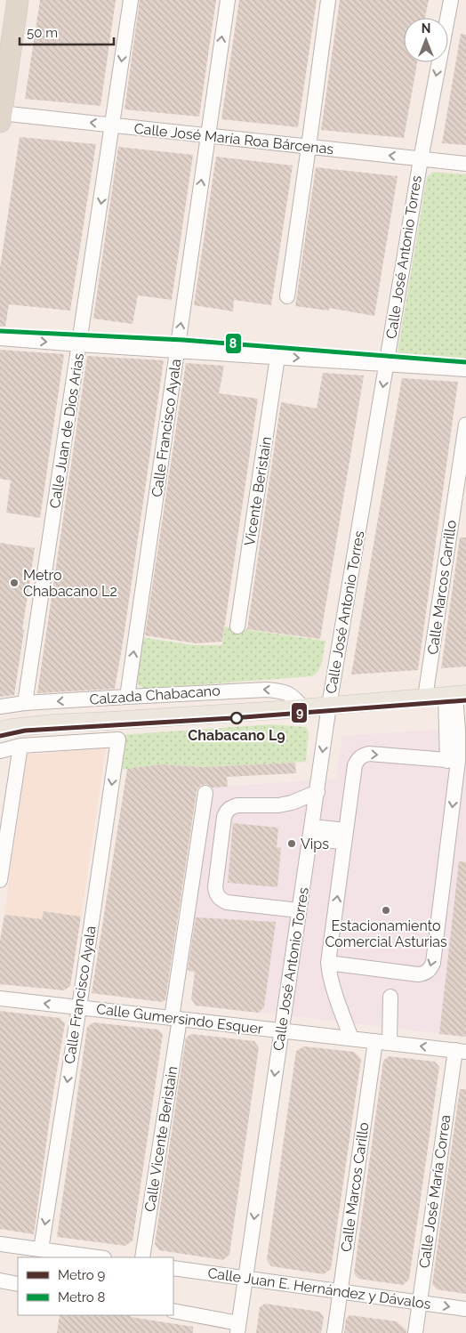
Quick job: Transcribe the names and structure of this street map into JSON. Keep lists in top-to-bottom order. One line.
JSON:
{"streets":{"main road":["Calzada Chabacano"],"street":["Calle José María Roa Bárcenas","Calle José Antonio Torres","Calle Francisco Ayala","Calle Juan de Dios Arias","Vicente Beristain","Calle Marcos Carrillo","Calle Gumersindo Esquer","Calle Vicente Beristain","Calle Marcos Carillo","Calle José María Correa","Calle Juan E. Hernández y Dávalos"]},"crossings":[["Calle José María Roa Bárcenas","Calle José Antonio Torres"],["Calle José María Roa Bárcenas","Calle Francisco Ayala"],["Calle José María Roa Bárcenas","Calle Juan de Dios Arias"],["Calle José Antonio Torres","Calzada Chabacano"],["Calle José Antonio Torres","Calle Gumersindo Esquer"],["Calle José Antonio Torres","Calle Juan E. Hernández y Dávalos"],["Calle Francisco Ayala","Calzada Chabacano"],["Calle Francisco Ayala","Calle Gumersindo Esquer"],["Calle Juan de Dios Arias","Calzada Chabacano"],["Calle Marcos Carrillo","Calzada Chabacano"],["Calle Gumersindo Esquer","Calle Vicente Beristain"],["Calle Gumersindo Esquer","Calle Marcos Carillo"],["Calle Gumersindo Esquer","Calle José María Correa"],["Calle Marcos Carillo","Calle Juan E. Hernández y Dávalos"],["Calle José María Correa","Calle Juan E. Hernández y Dávalos"]],"one_way":["Calle José María Roa Bárcenas","Calle José Antonio Torres","Calle Juan de Dios Arias","Calzada Chabacano"],"places":["Metro Chabacano L2","Chabacano L9","Vips","Estacionamiento Comercial Asturias"],"lines":["metro line 8","metro line 9"],"legend":["Metro 9","Metro 8"],"scale_bar":"50 m","north":"top"}
